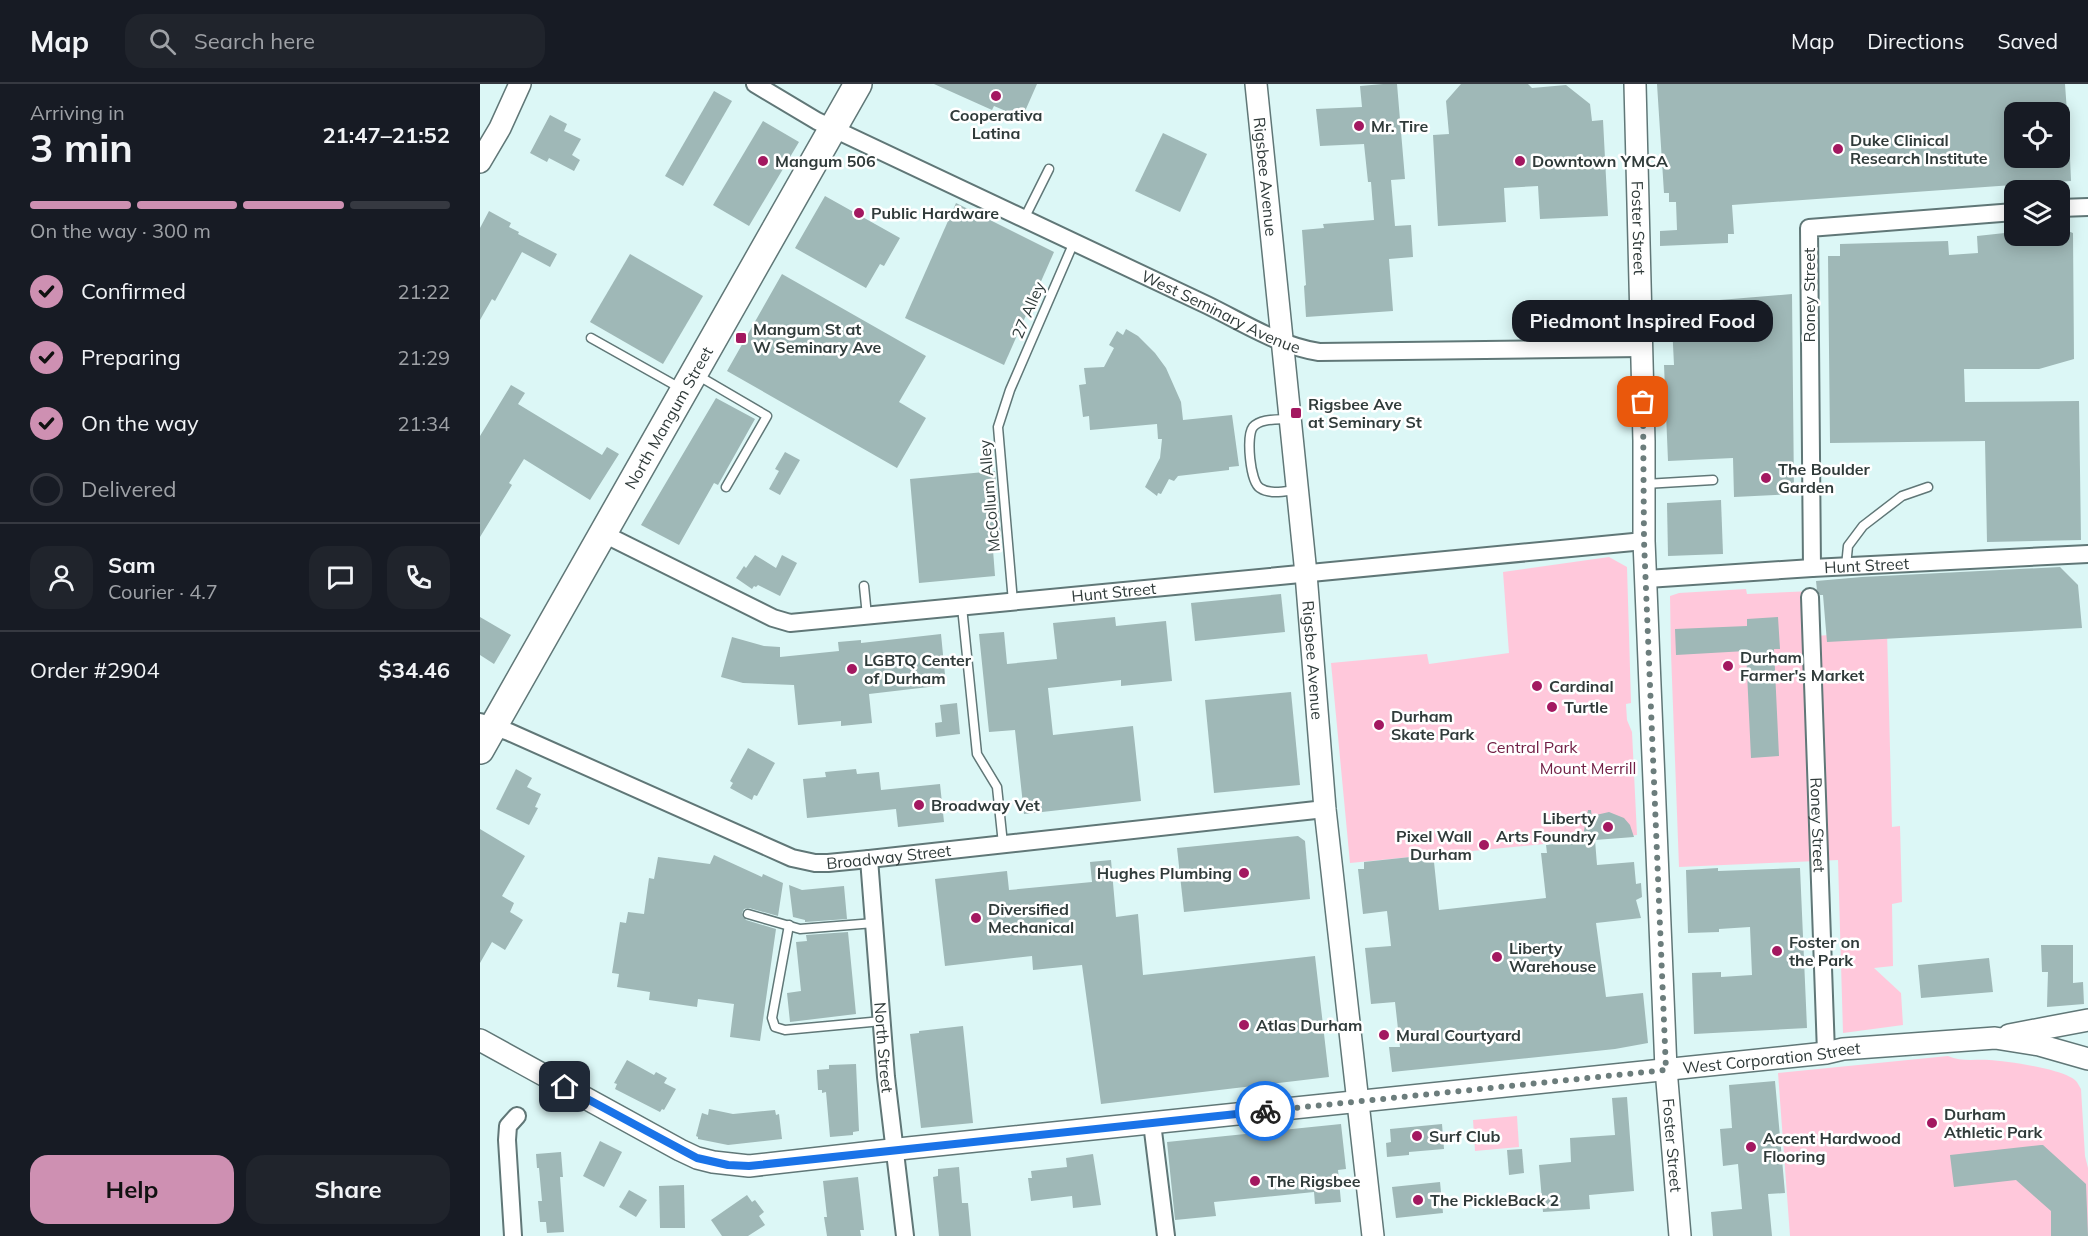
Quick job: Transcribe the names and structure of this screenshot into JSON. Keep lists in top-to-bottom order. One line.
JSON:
{"streets":{"main road":["North Mangum Street"],"street":["Rigsbee Avenue","Foster Street","Roney Street","West Seminary Avenue","Hunt Street","Broadway Street","North Street","West Corporation Street"],"lane":["27 Alley","McCollum Alley"]},"crossings":[["Rigsbee Avenue","West Seminary Avenue"],["Rigsbee Avenue","Hunt Street"],["Rigsbee Avenue","Broadway Street"],["Rigsbee Avenue","West Corporation Street"],["Foster Street","West Seminary Avenue"],["Foster Street","Hunt Street"],["Foster Street","West Corporation Street"],["Roney Street","Hunt Street"],["Roney Street","West Corporation Street"],["27 Alley","West Seminary Avenue"],["27 Alley","McCollum Alley"],["West Seminary Avenue","North Mangum Street"],["North Mangum Street","Hunt Street"],["North Mangum Street","Broadway Street"],["McCollum Alley","Hunt Street"],["Broadway Street","North Street"],["North Street","West Corporation Street"]],"parks":["Central Park","Mount Merrill"],"places":{"other":["Cooperativa Latina","Mr. Tire","Duke Clinical Research Institute","Mangum 506","Downtown YMCA","Public Hardware","Piedmont Inspired Food","The Boulder Garden","Durham Farmer's Market","LGBTQ Center of Durham","Cardinal","Turtle","Durham Skate Park","Broadway Vet","Liberty Arts Foundry","Pixel Wall Durham","Hughes Plumbing","Diversified Mechanical","Foster on the Park","Liberty Warehouse","Atlas Durham","Mural Courtyard","Durham Athletic Park","Surf Club","Accent Hardwood Flooring","The Rigsbee","The PickleBack 2"],"transit":["Mangum St at W Seminary Ave","Rigsbee Ave at Seminary St"]},"page":{"header":"Map","search":"Search here","nav":["Map","Directions","Saved"],"heading":["3 min","Arriving in","21:47–21:52"],"panel":["Sam","Courier · 4.7","Order #2904","$34.46"],"bar":"On the way · 300 m","list":[["Confirmed","21:22"],["Preparing","21:29"],["On the way","21:34"],"Delivered"],"bubble":"Piedmont Inspired Food","buttons":["Help","Share"]}}
